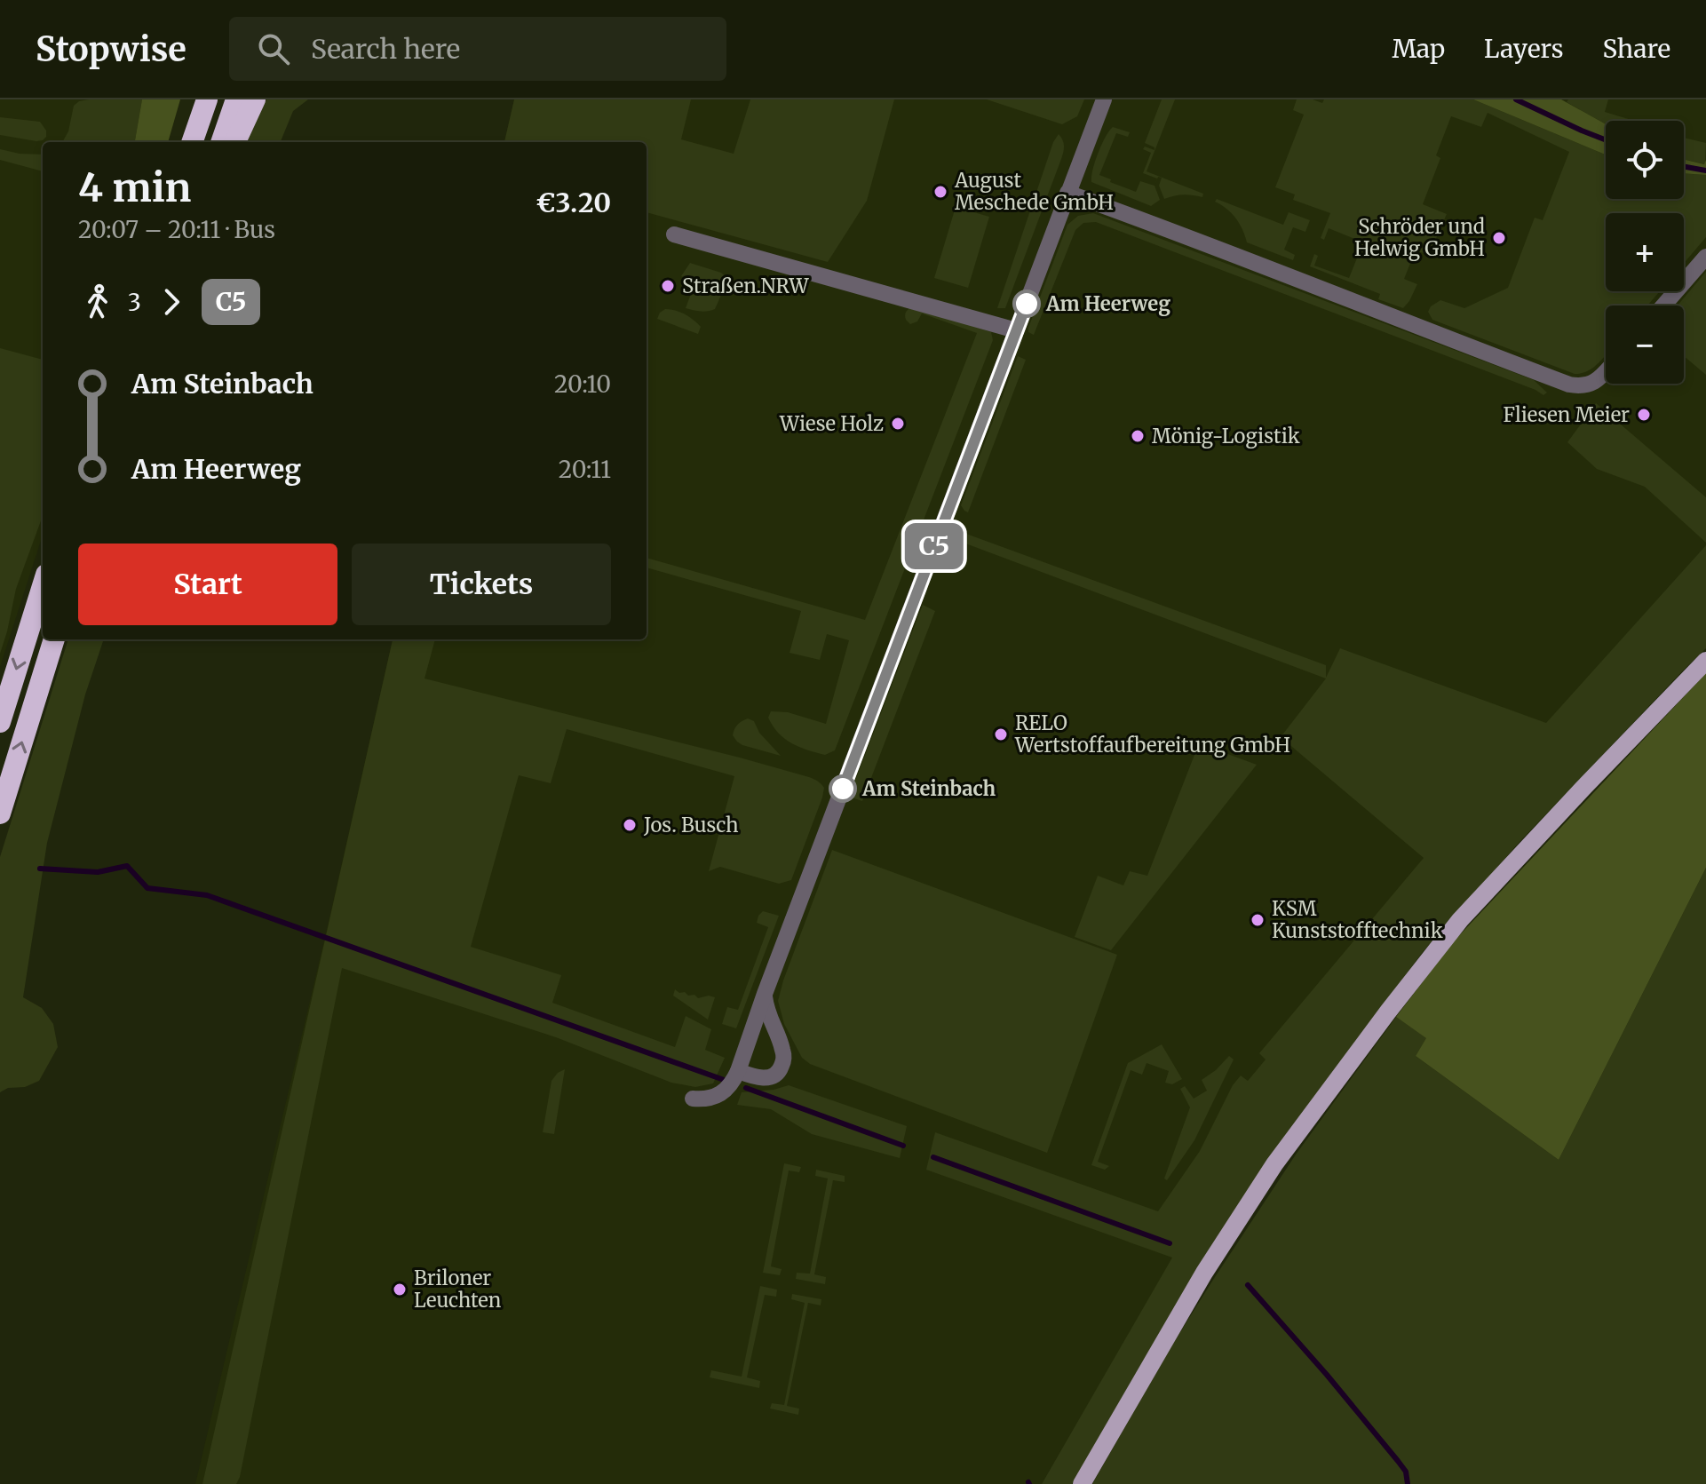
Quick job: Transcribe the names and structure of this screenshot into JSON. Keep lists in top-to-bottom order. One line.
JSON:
{"places":["August Meschede GmbH","Schröder und Helwig GmbH","Straßen.NRW","Am Heerweg","Fliesen Meier","Wiese Holz","Mönig-Logistik","RELO Wertstoffaufbereitung GmbH","Am Steinbach","Jos. Busch","KSM Kunststofftechnik","Briloner Leuchten"],"lines":["bus line C5"],"page":{"header":"Stopwise","search":"Search here","nav":["Map","Layers","Share"],"on_map":"C5","map_buttons":["+","−"],"heading":["4 min","20:07 – 20:11 · Bus","€3.20"],"legs":["3","C5"],"list":[{"name":"Am Steinbach","value":"20:10"},{"name":"Am Heerweg","value":"20:11"}],"buttons":["Start","Tickets"]}}
